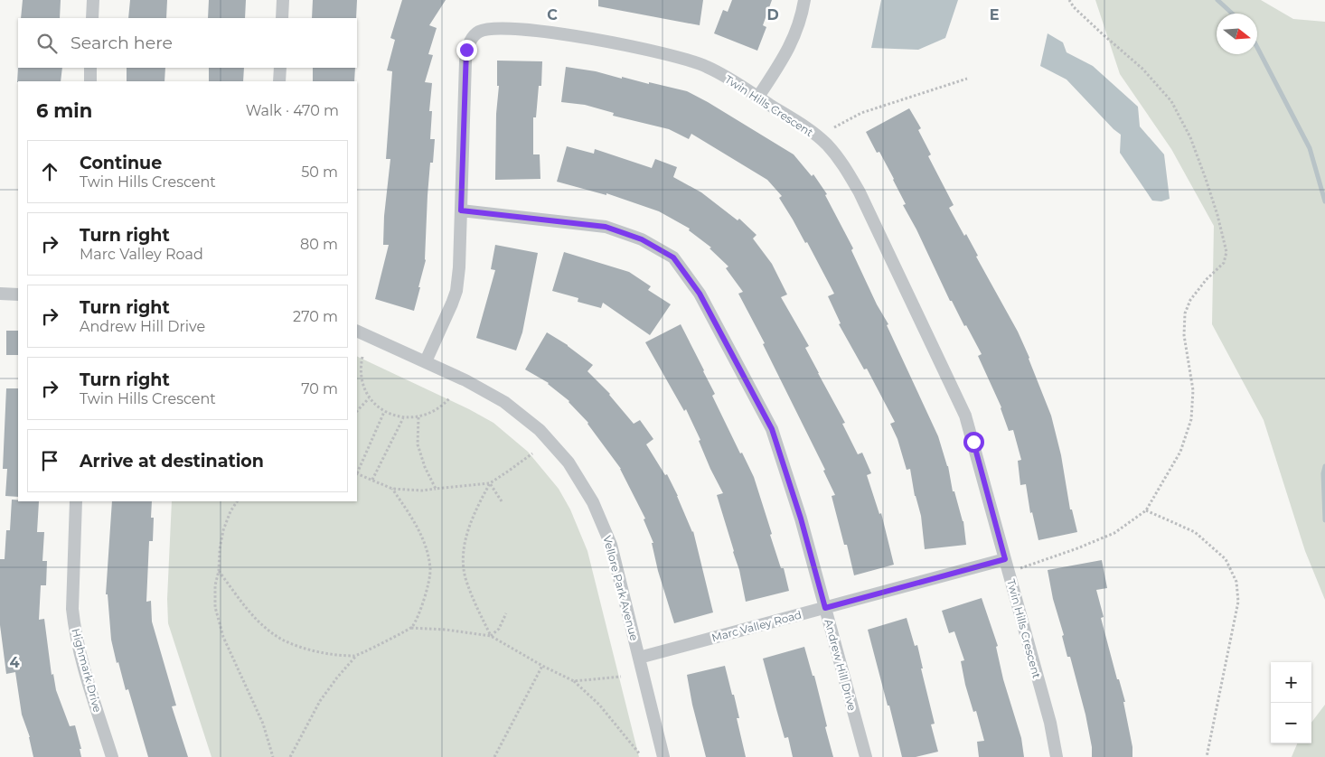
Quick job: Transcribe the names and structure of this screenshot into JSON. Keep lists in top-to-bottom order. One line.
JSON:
{"streets":{"street":["Twin Hills Crescent","Vellore Park Avenue","Marc Valley Road","Andrew Hill Drive","Highmark Drive"]},"crossings":[["Twin Hills Crescent","Vellore Park Avenue"],["Twin Hills Crescent","Marc Valley Road"],["Twin Hills Crescent","Andrew Hill Drive"],["Vellore Park Avenue","Marc Valley Road"],["Marc Valley Road","Andrew Hill Drive"]],"north":"right","page":{"search":"Search here","heading":["6 min","Walk · 470 m"],"list":[["Continue","Twin Hills Crescent","50 m"],["Turn right","Marc Valley Road","80 m"],["Turn right","Andrew Hill Drive","270 m"],["Turn right","Twin Hills Crescent","70 m"],"Arrive at destination"],"map_buttons":["+","−"]},"grid":{"columns":["C","D","E"],"rows":["4"]}}
